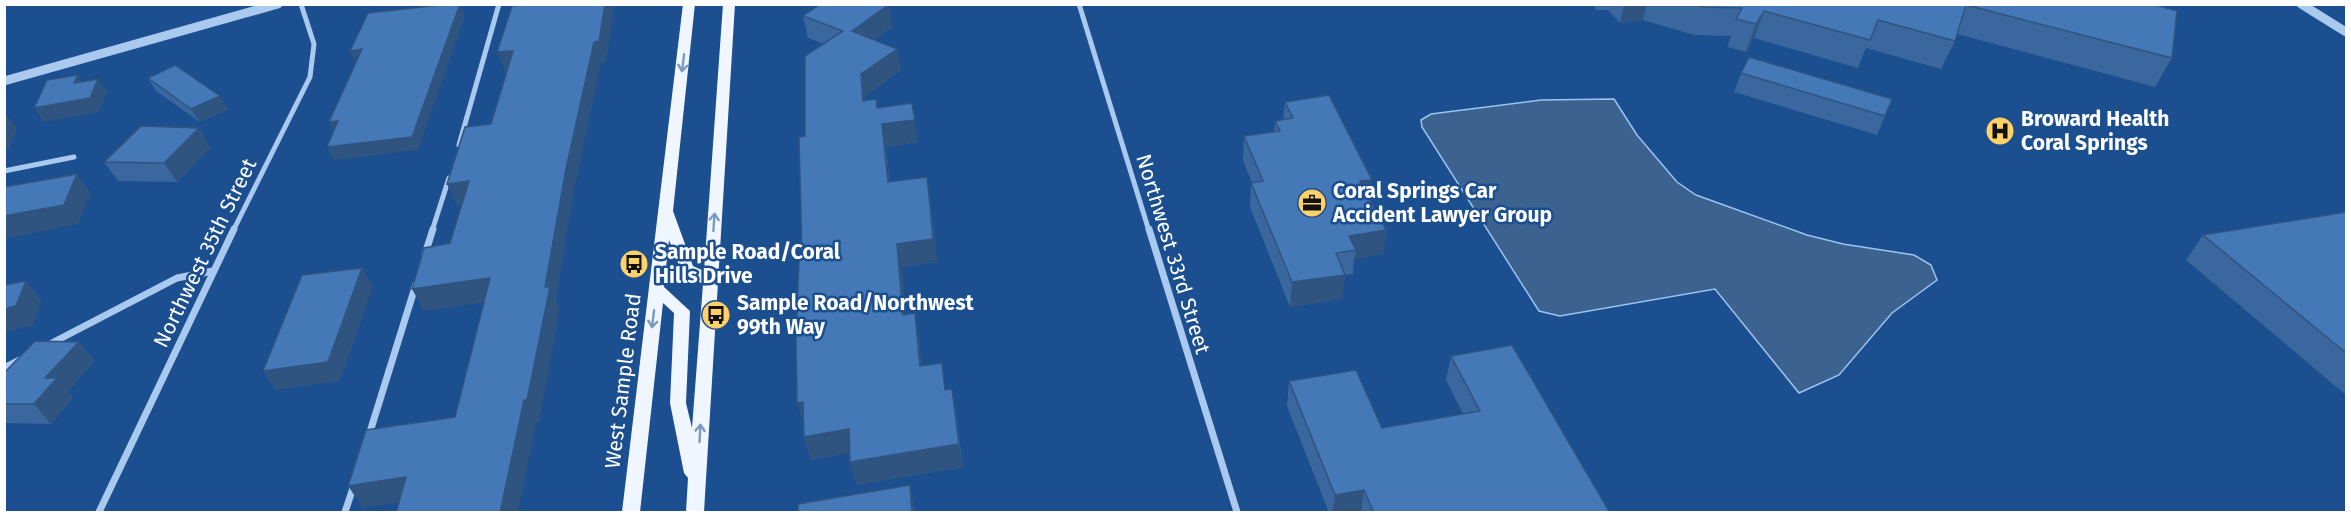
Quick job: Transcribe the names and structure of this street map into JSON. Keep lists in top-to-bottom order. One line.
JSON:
{"streets":{"main road":["West Sample Road"],"street":["Northwest 35th Street","Northwest 33rd Street"]},"places":{"hospital":["Broward Health Coral Springs"],"office":["Coral Springs Car Accident Lawyer Group"],"bus stop":["Sample Road/Coral Hills Drive","Sample Road/Northwest 99th Way"]}}
